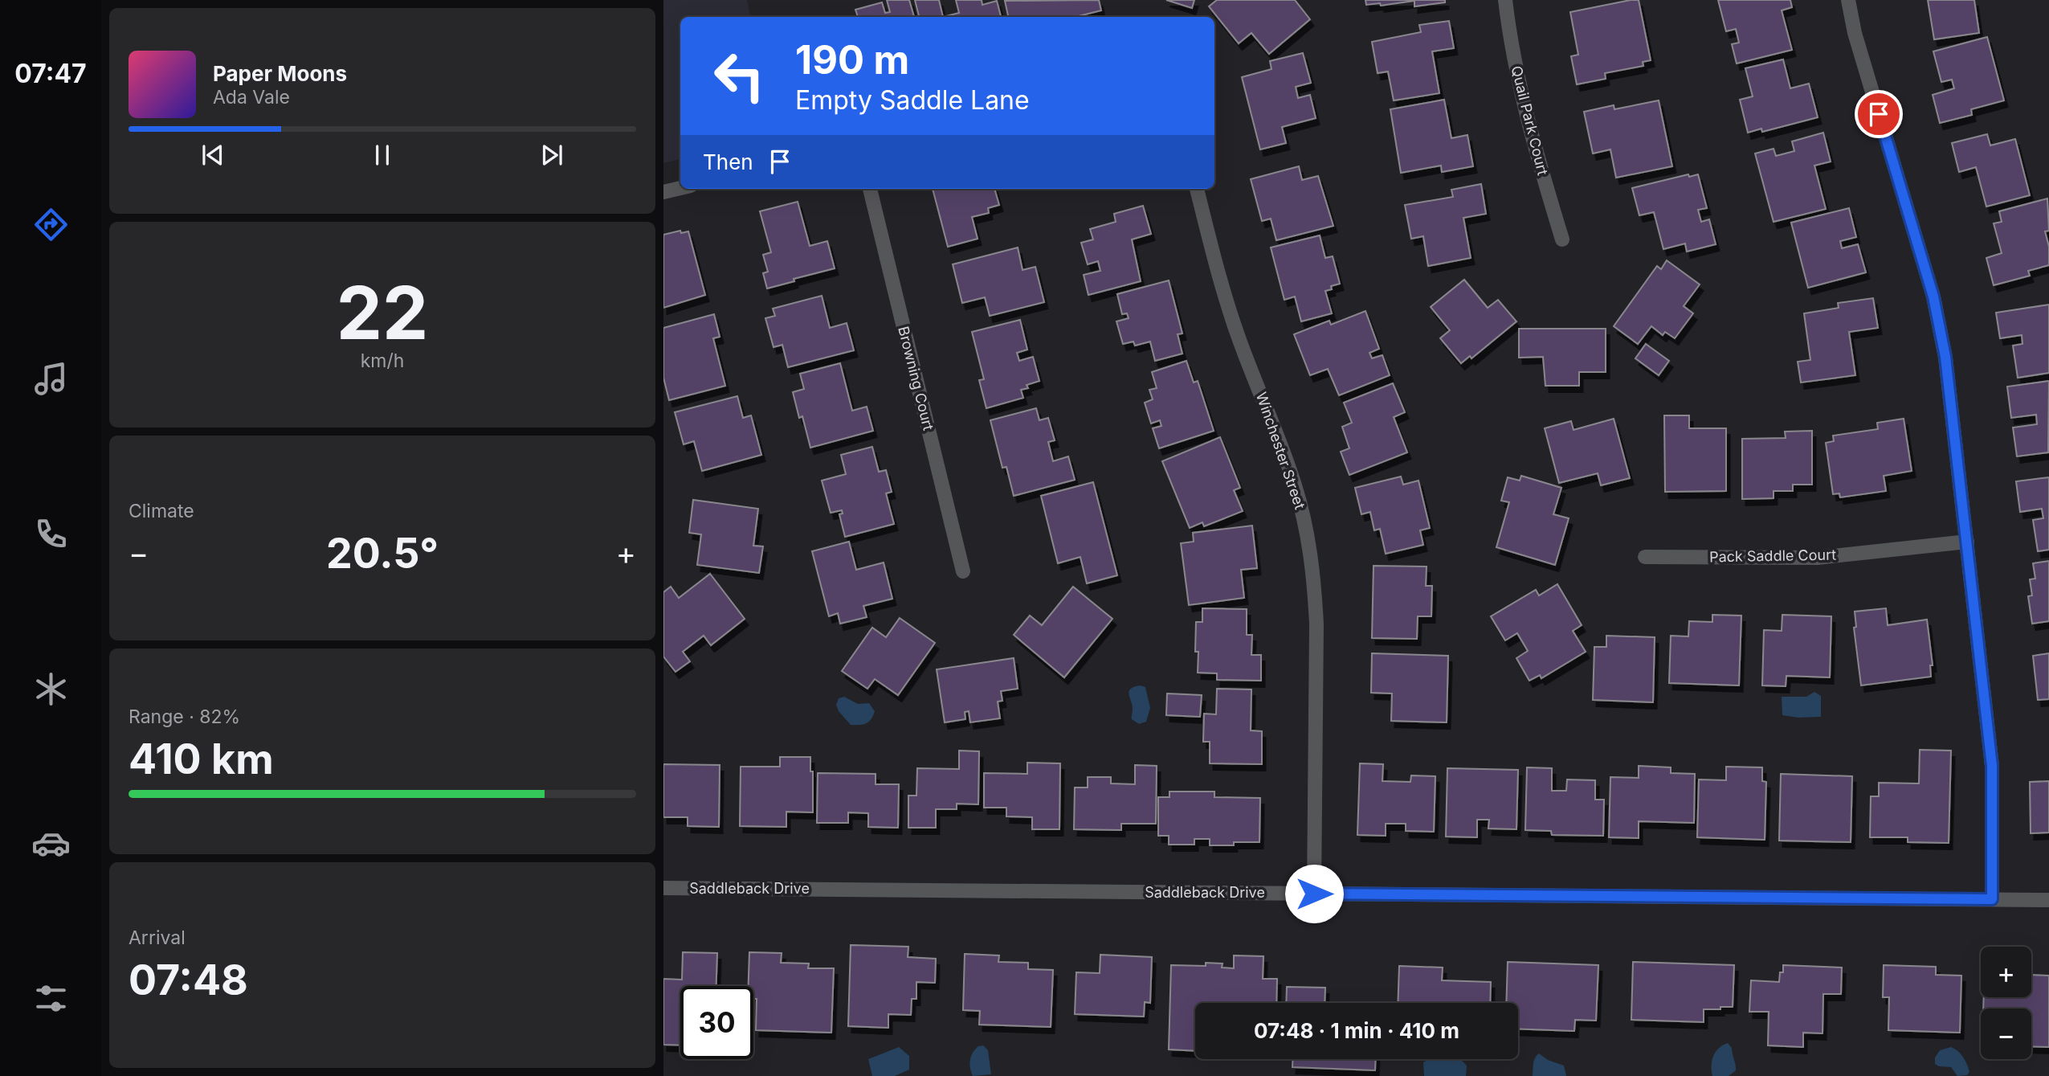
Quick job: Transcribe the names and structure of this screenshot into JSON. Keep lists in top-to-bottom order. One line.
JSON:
{"streets":{"street":["Quail Park Court","Browning Court","Winchester Street","Pack Saddle Court","Saddleback Drive"]},"crossings":[["Winchester Street","Saddleback Drive"]],"page":{"tabs":"07:47","turn":["190 m","Empty Saddle Lane"],"song":["Paper Moons","Ada Vale"],"then":"Then","tile":[["22","km/h"],"Climate",["Range · 82%","410 km"],["Arrival","07:48"]],"heat":["−","20.5°","+"],"map_buttons":["+","−"],"limit":"30","trip":"07:48 · 1 min · 410 m"}}
